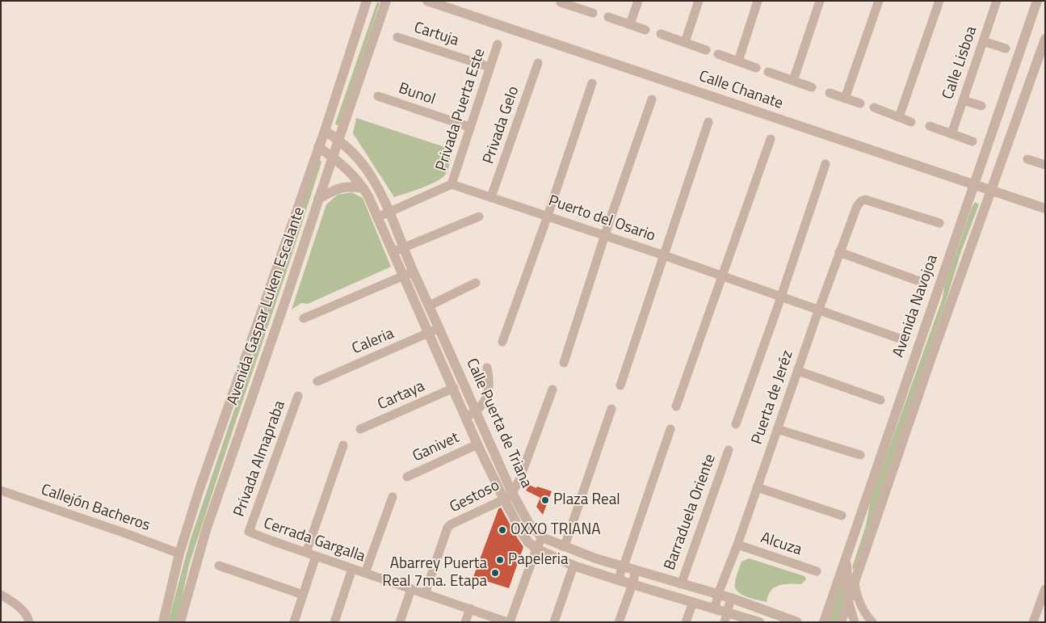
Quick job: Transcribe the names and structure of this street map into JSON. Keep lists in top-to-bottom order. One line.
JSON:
{"streets":{"street":["Cartuja","Calle Lisboa","Calle Chanate","Bunol","Privada Puerta Este","Privada Gelo","Puerto del Osario","Avenida Gaspar Luken Escalante","Avenida Navojoa","Caleria","Cartaya","Puerta de Jeréz","Calle Puerta de Triana","Ganivet","Privada Almapraba","Gestoso","Callejón Bacheros","Barraduela Oriente","Cerrada Gargalla","Alcuza"]},"crossings":[["Cartuja","Privada Puerta Este"],["Calle Chanate","Avenida Navojoa"],["Bunol","Privada Puerta Este"],["Privada Puerta Este","Puerto del Osario"],["Privada Gelo","Puerto del Osario"],["Puerto del Osario","Puerta de Jeréz"],["Avenida Gaspar Luken Escalante","Calle Puerta de Triana"],["Avenida Gaspar Luken Escalante","Callejón Bacheros"],["Caleria","Calle Puerta de Triana"],["Cartaya","Calle Puerta de Triana"],["Puerta de Jeréz","Calle Puerta de Triana"],["Puerta de Jeréz","Alcuza"],["Calle Puerta de Triana","Ganivet"],["Calle Puerta de Triana","Gestoso"],["Calle Puerta de Triana","Barraduela Oriente"],["Privada Almapraba","Cerrada Gargalla"],["Gestoso","Cerrada Gargalla"]],"places":["Plaza Real","OXXO TRIANA","Papeleria","Abarrey Puerta Real 7ma. Etapa"]}
